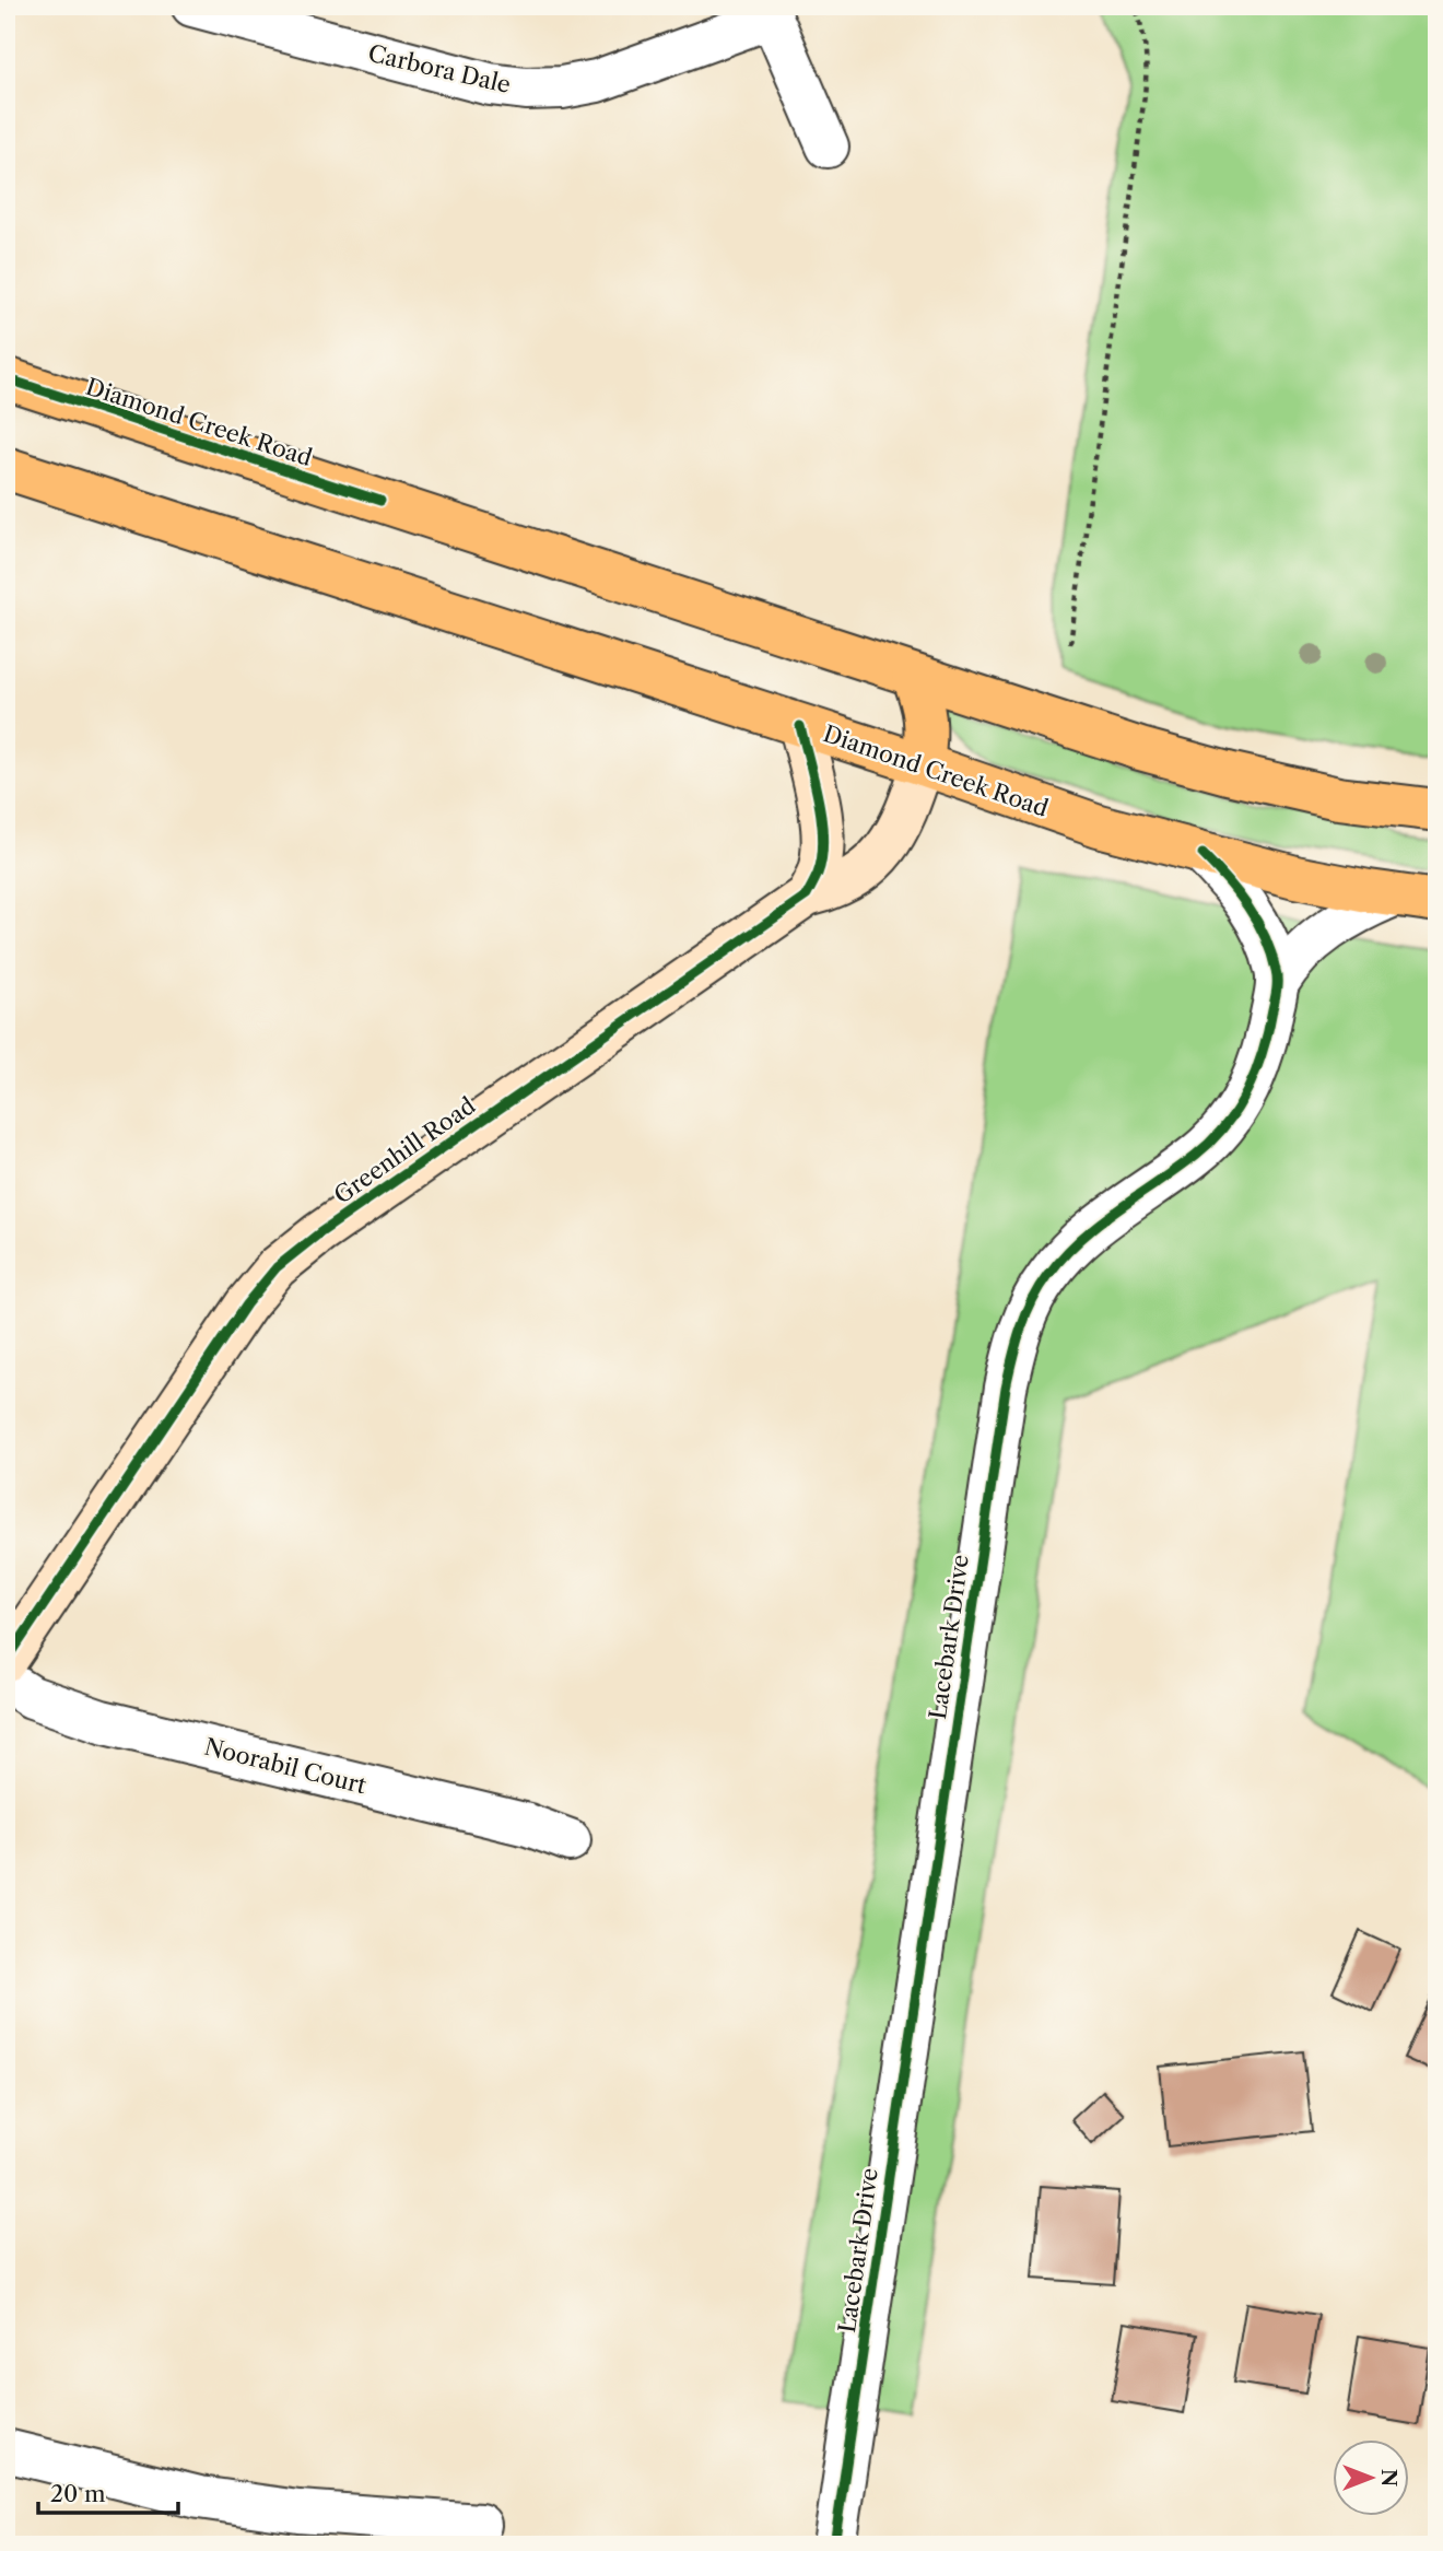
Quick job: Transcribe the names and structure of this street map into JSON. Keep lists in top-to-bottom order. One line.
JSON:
{"streets":{"main road":["Diamond Creek Road","Greenhill Road"],"street":["Carbora Dale","Lacebark Drive","Noorabil Court"]},"crossings":[["Diamond Creek Road","Greenhill Road"],["Diamond Creek Road","Lacebark Drive"]],"scale_bar":"20 m","north":"right"}
